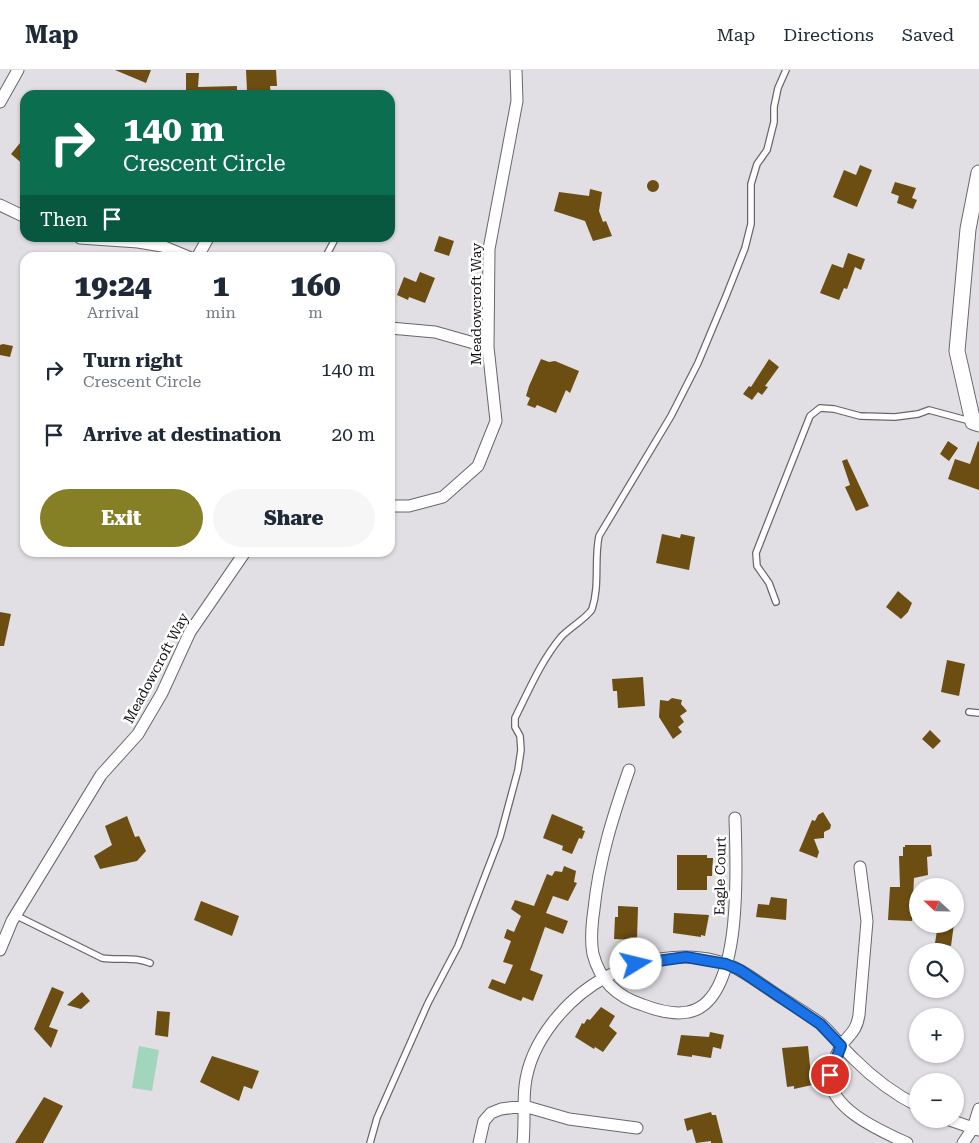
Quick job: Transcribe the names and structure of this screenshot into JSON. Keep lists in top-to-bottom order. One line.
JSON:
{"streets":{"street":["Meadowcroft Way","Eagle Court"]},"north":"left","page":{"header":"Map","nav":["Map","Directions","Saved"],"turn":["140 m","Crescent Circle"],"then":"Then","eta":["19:24","Arrival","1","min","160","m"],"list":[{"name":"Turn right","note":"Crescent Circle","value":"140 m"},{"name":"Arrive at destination","value":"20 m"}],"buttons":["Exit","Share"],"map_buttons":["+","−"]}}
